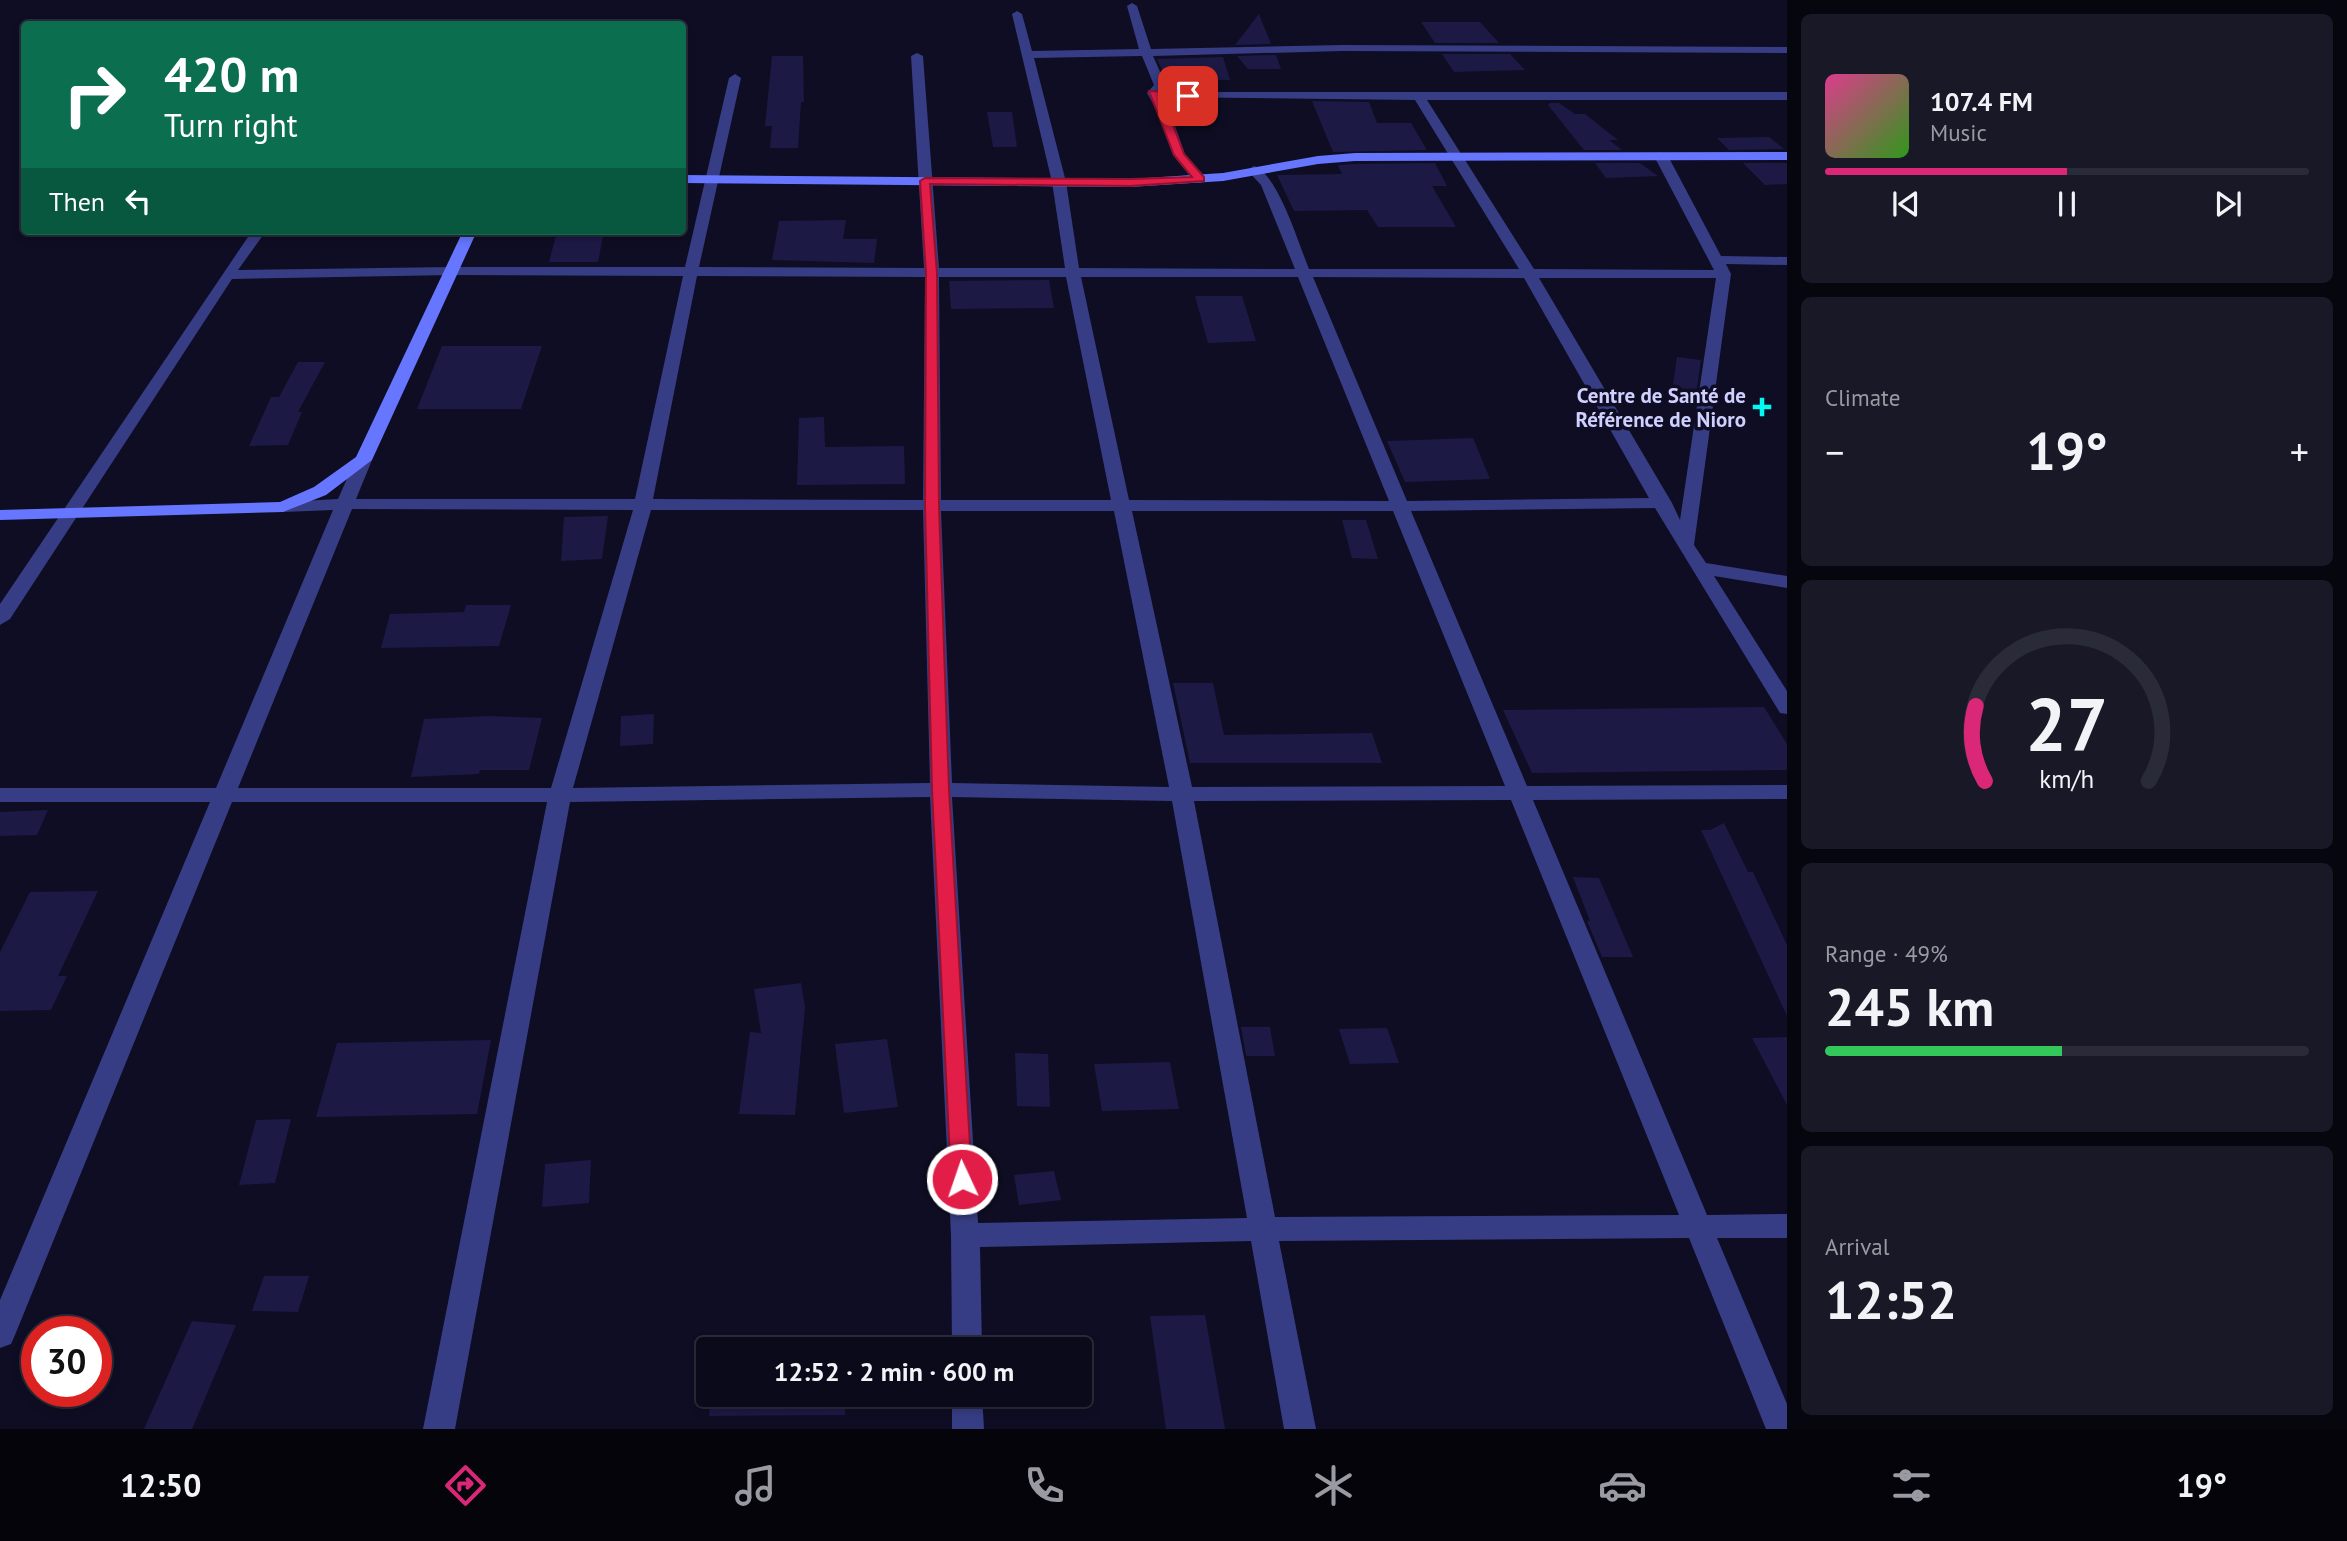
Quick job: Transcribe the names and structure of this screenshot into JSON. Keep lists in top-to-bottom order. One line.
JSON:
{"places":{"health":["Centre de Santé de Référence de Nioro"]},"page":{"turn":["420 m","Turn right"],"song":["107.4 FM","Music"],"then":"Then","tile":["Climate",["Range · 49%","245 km"],["Arrival","12:52"]],"heat":["−","19°","+"],"limit":"30","trip":"12:52 · 2 min · 600 m","tabs":["12:50","19°"],"gauge":["27","km/h"]}}
